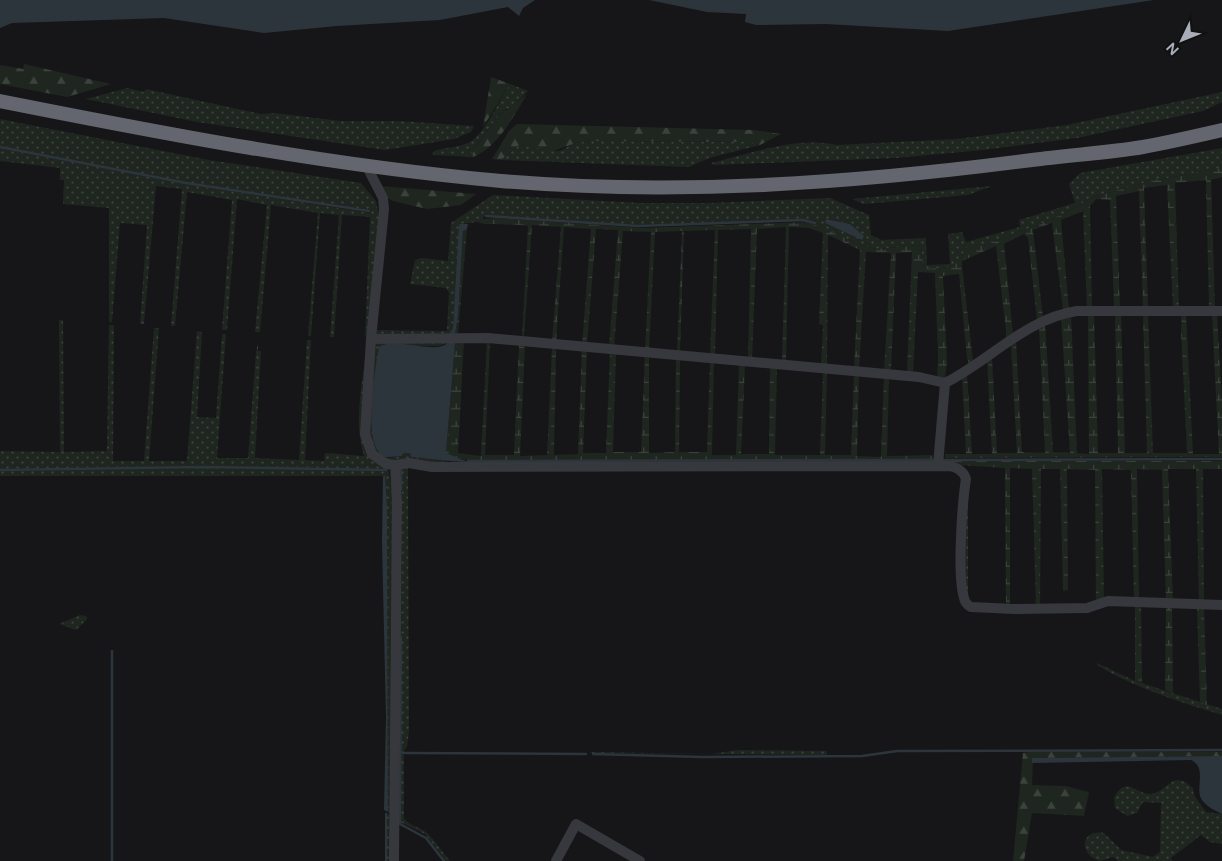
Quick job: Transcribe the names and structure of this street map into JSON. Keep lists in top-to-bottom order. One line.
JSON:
{"north":"bottom left"}
